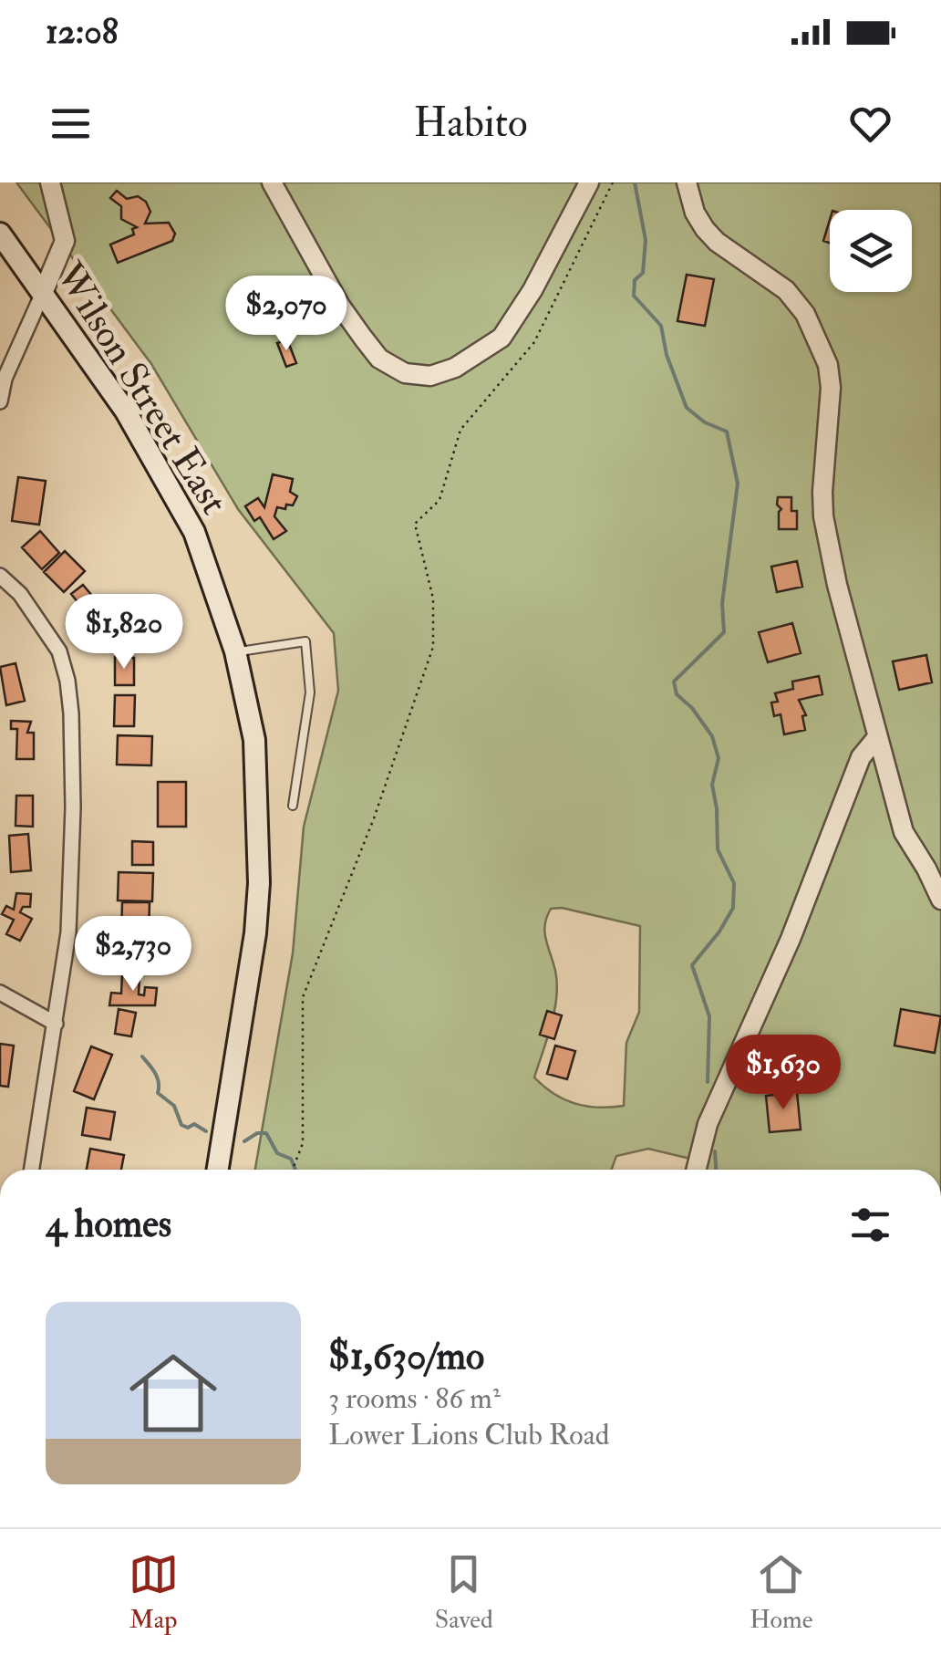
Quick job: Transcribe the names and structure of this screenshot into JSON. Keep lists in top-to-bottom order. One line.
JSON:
{"streets":{"main road":["Wilson Street East"]},"page":{"status":"12:08","header":"Habito","price":["$2,070","$1,820","$2,730","$1,630"],"heading":"4 homes","list":[{"name":"$1,630/mo","note":"3 rooms · 86 m² · Lower Lions Club Road"}],"tabs":["Map","Saved","Home"]}}
